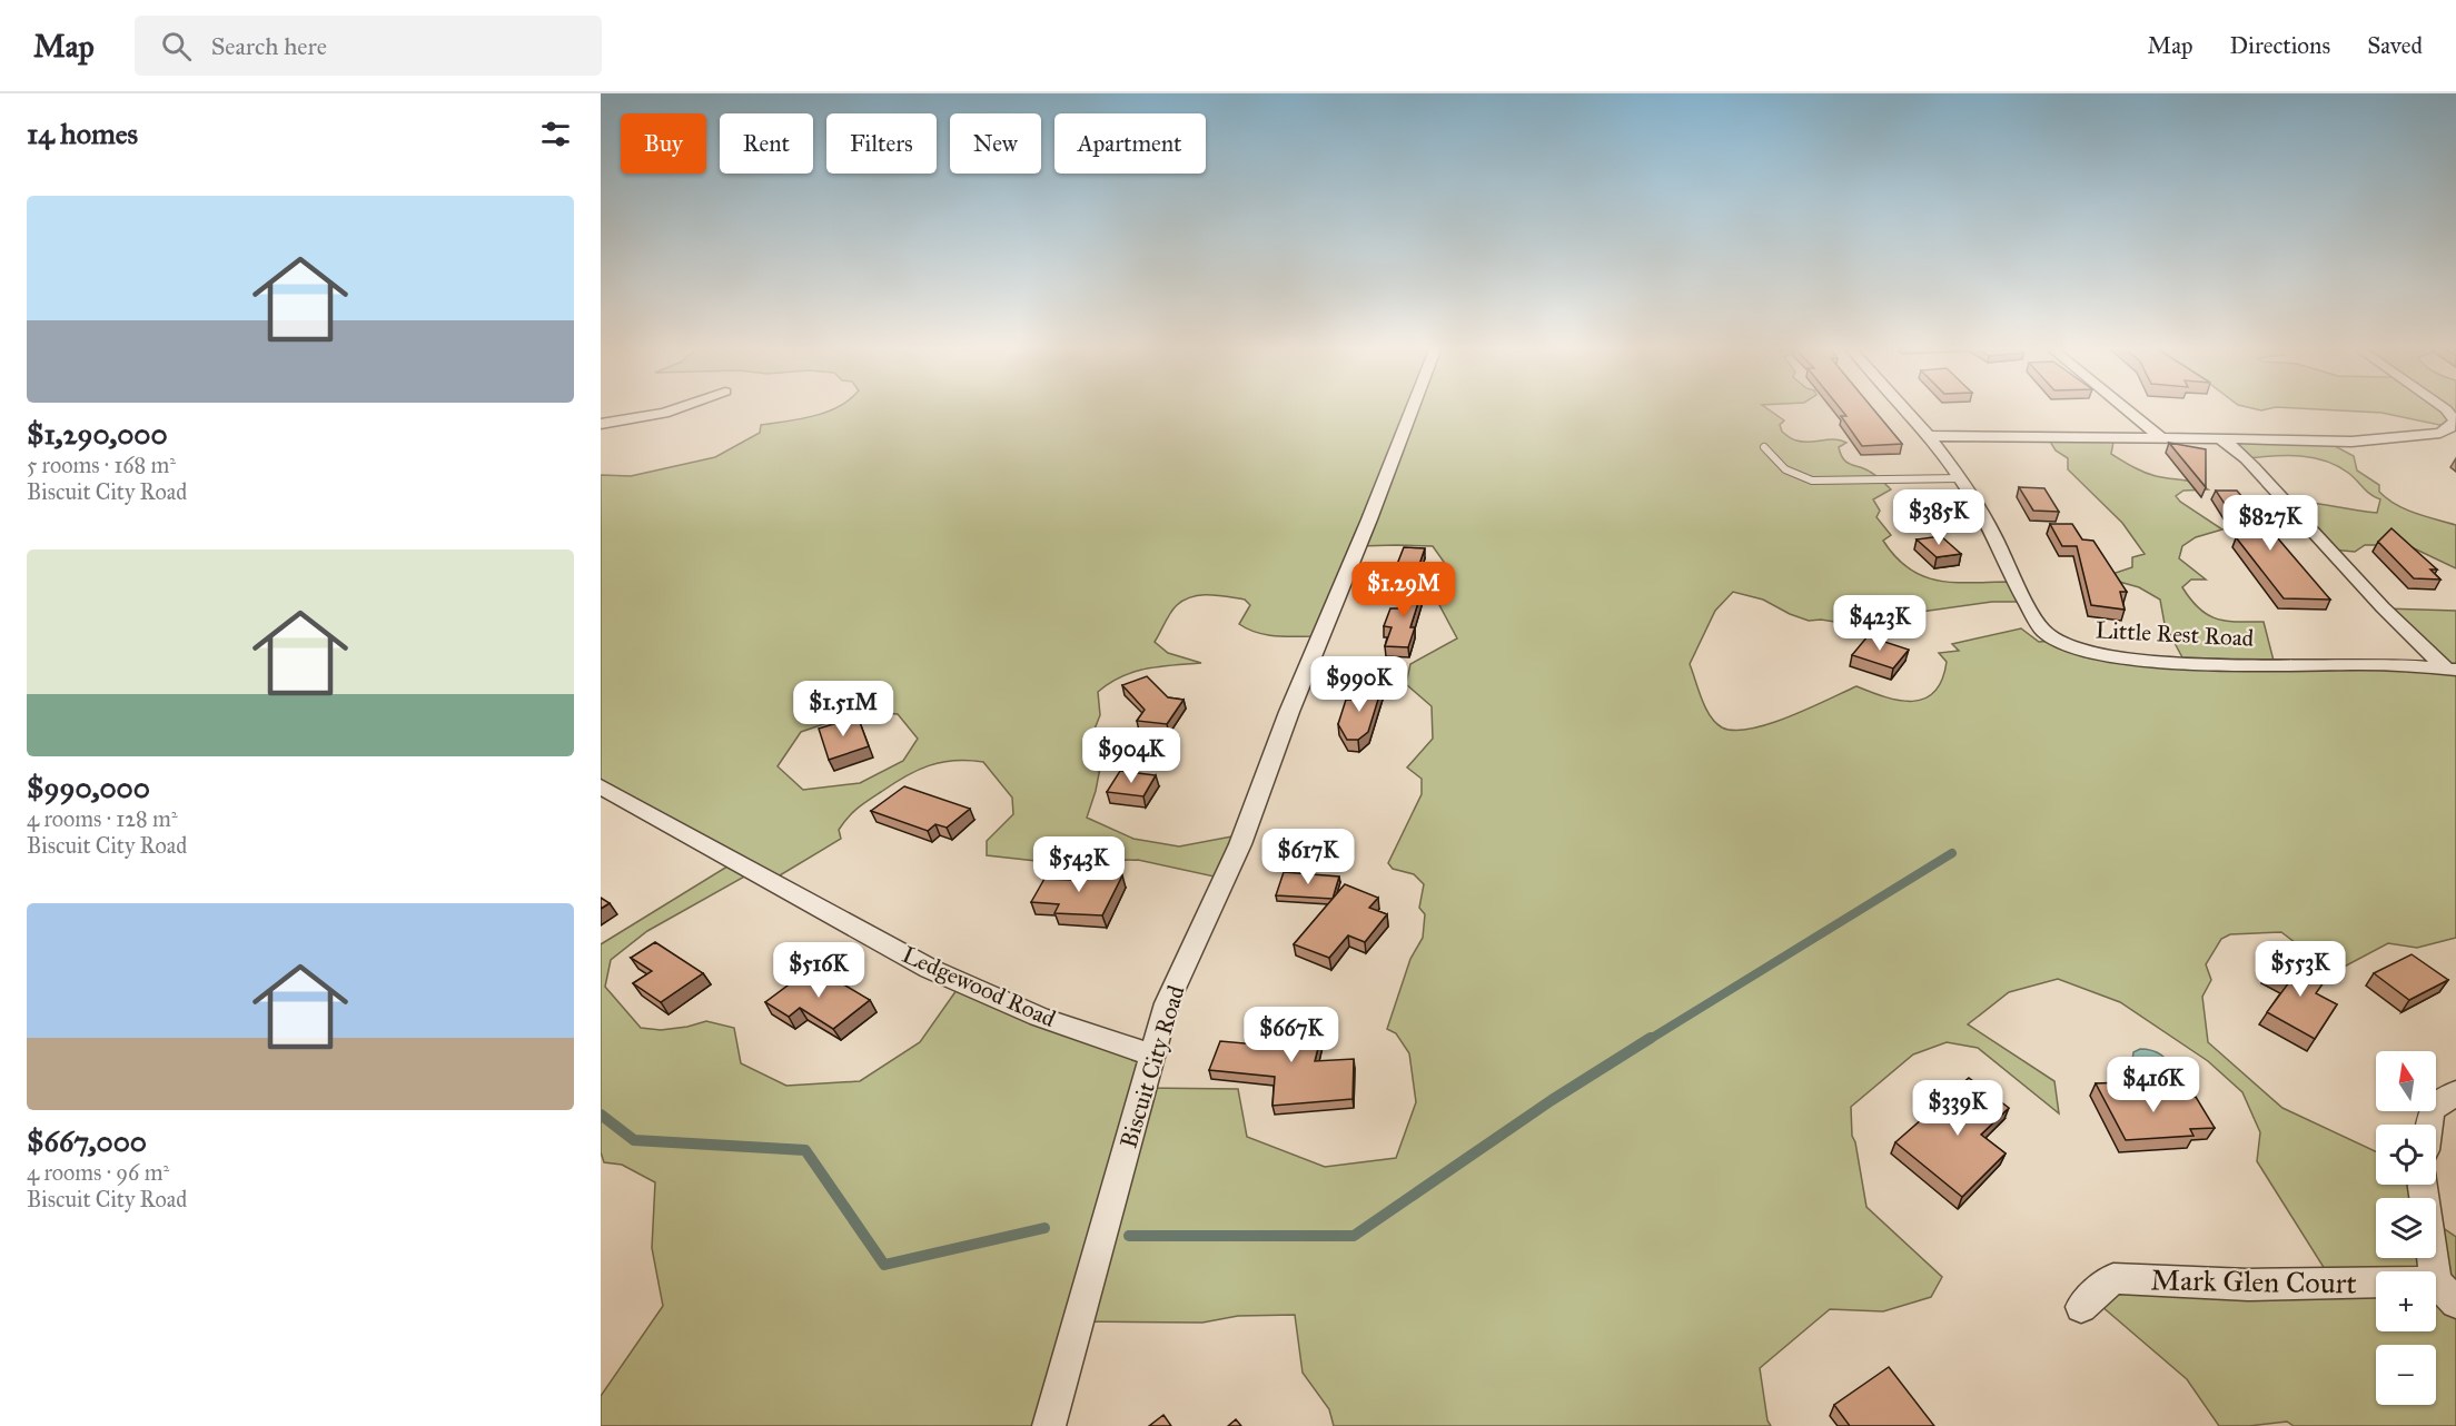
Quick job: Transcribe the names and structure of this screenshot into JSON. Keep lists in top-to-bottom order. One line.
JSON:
{"streets":{"street":["Little Rest Road","Ledgewood Road","Biscuit City Road","Mark Glen Court"]},"crossings":[["Ledgewood Road","Biscuit City Road"]],"north":"top","page":{"header":"Map","search":"Search here","nav":["Map","Directions","Saved"],"heading":"14 homes","chip":["Buy","Rent","Filters","New","Apartment"],"list":[{"name":"$1,290,000","note":"5 rooms · 168 m² · Biscuit City Road"},{"name":"$990,000","note":"4 rooms · 128 m² · Biscuit City Road"},{"name":"$667,000","note":"4 rooms · 96 m² · Biscuit City Road"}],"price":["$385K","$827K","$1.29M","$423K","$990K","$1.51M","$904K","$617K","$543K","$553K","$516K","$667K","$416K","$339K"],"map_buttons":["+","−"]}}
